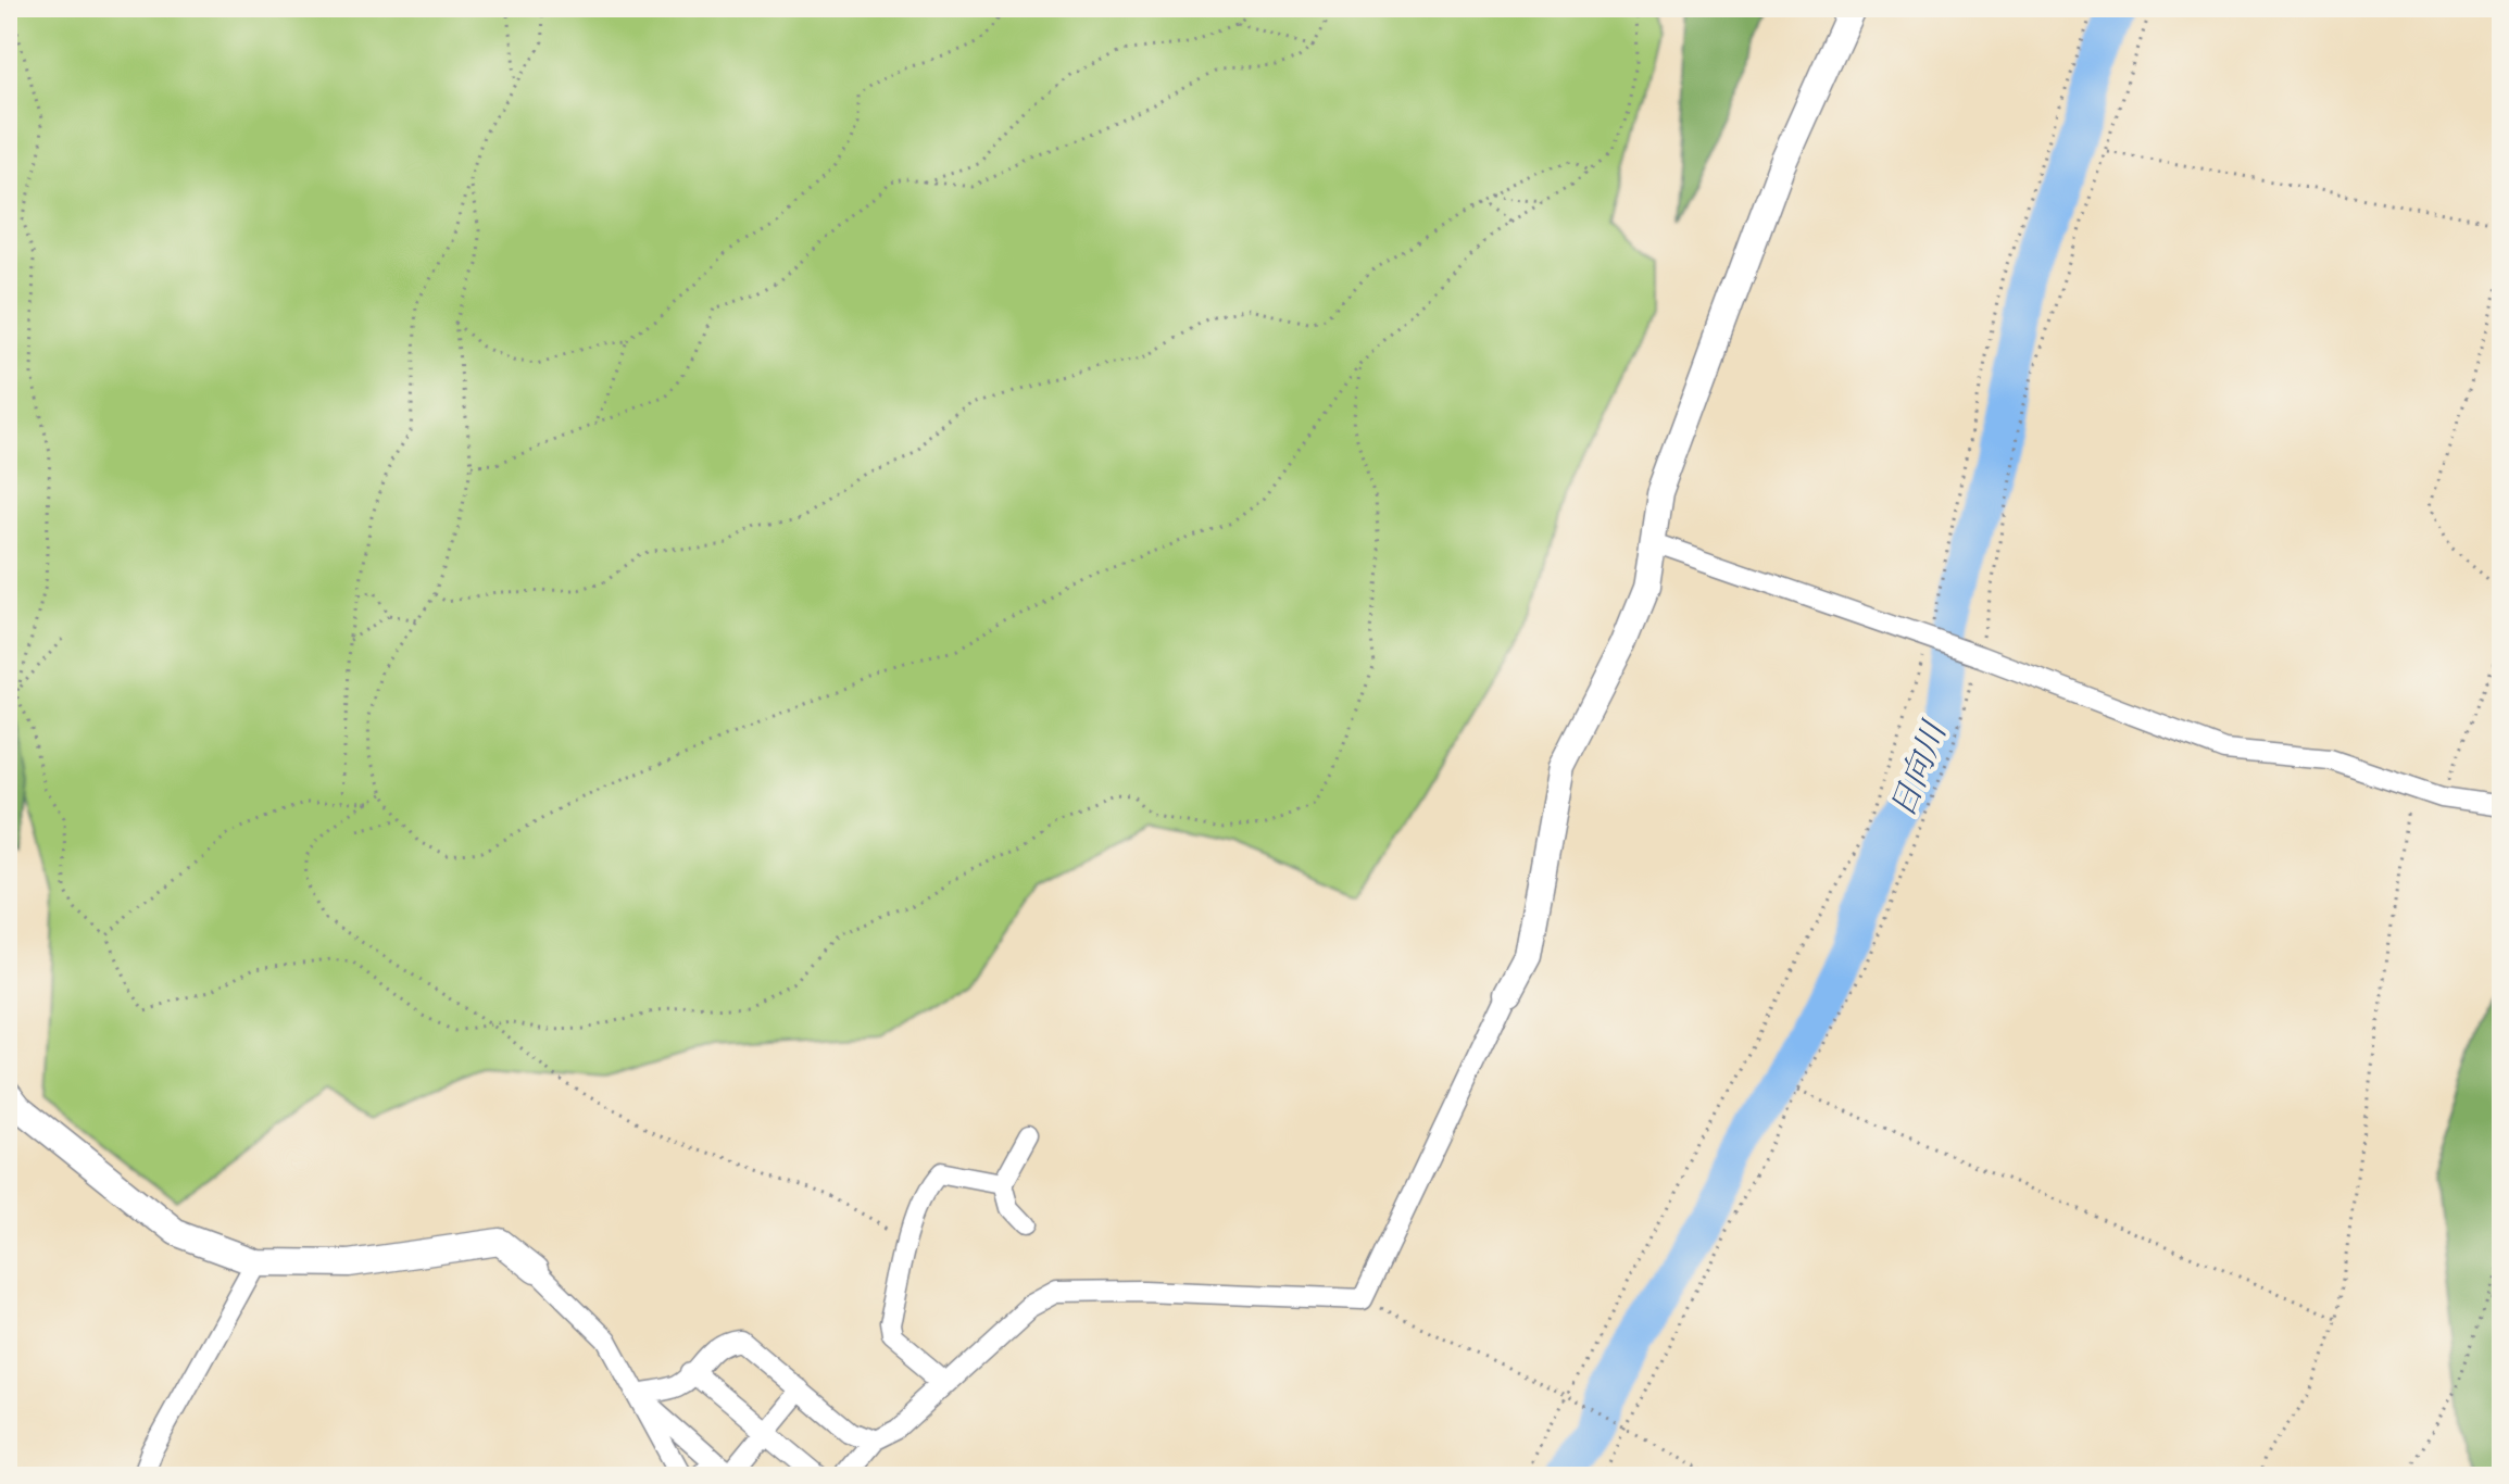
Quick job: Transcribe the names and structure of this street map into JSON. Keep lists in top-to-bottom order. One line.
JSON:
{"water":["日向川"]}
